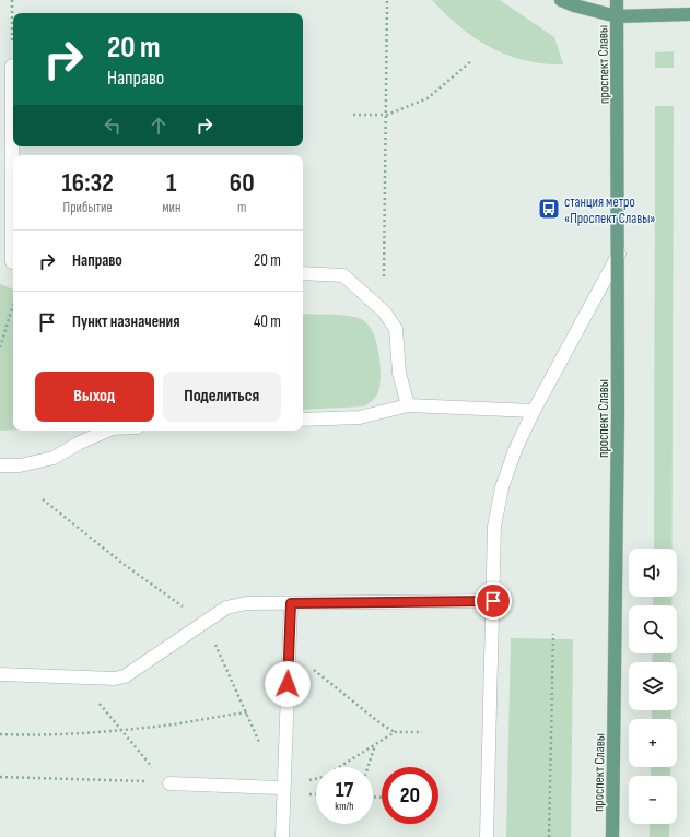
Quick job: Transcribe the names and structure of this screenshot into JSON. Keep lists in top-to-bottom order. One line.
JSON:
{"streets":{"main road":["проспект Славы"]},"places":{"bus stop":["станция метро «Проспект Славы»"]},"page":{"turn":["20 m","Направо"],"eta":["16:32","Прибытие","1","мин","60","m"],"list":[{"name":"Направо","value":"20 m"},{"name":"Пункт назначения","value":"40 m"}],"buttons":["Выход","Поделиться"],"map_buttons":["+","−"],"speed":"17 km/h","limit":"20"}}
